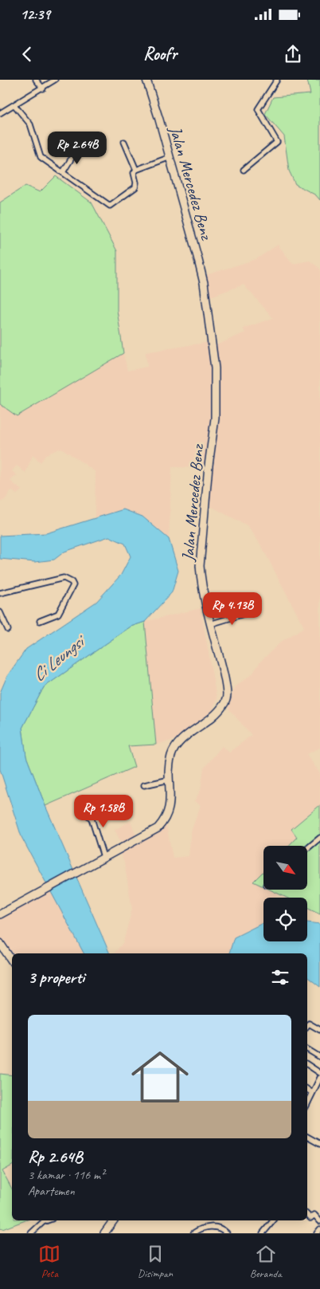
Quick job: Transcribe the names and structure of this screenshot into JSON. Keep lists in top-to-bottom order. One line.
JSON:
{"streets":{"main road":["Jalan Mercedez Benz"]},"water":["Ci Leungsi"],"north":"bottom right","page":{"status":"12:39","header":"Roofr","price":["Rp 2.64B","Rp 4.13B","Rp 1.58B"],"heading":"3 properti","list":[{"name":"Rp 2.64B","note":"3 kamar · 116 m² · Apartemen"}],"tabs":["Peta","Disimpan","Beranda"]}}
